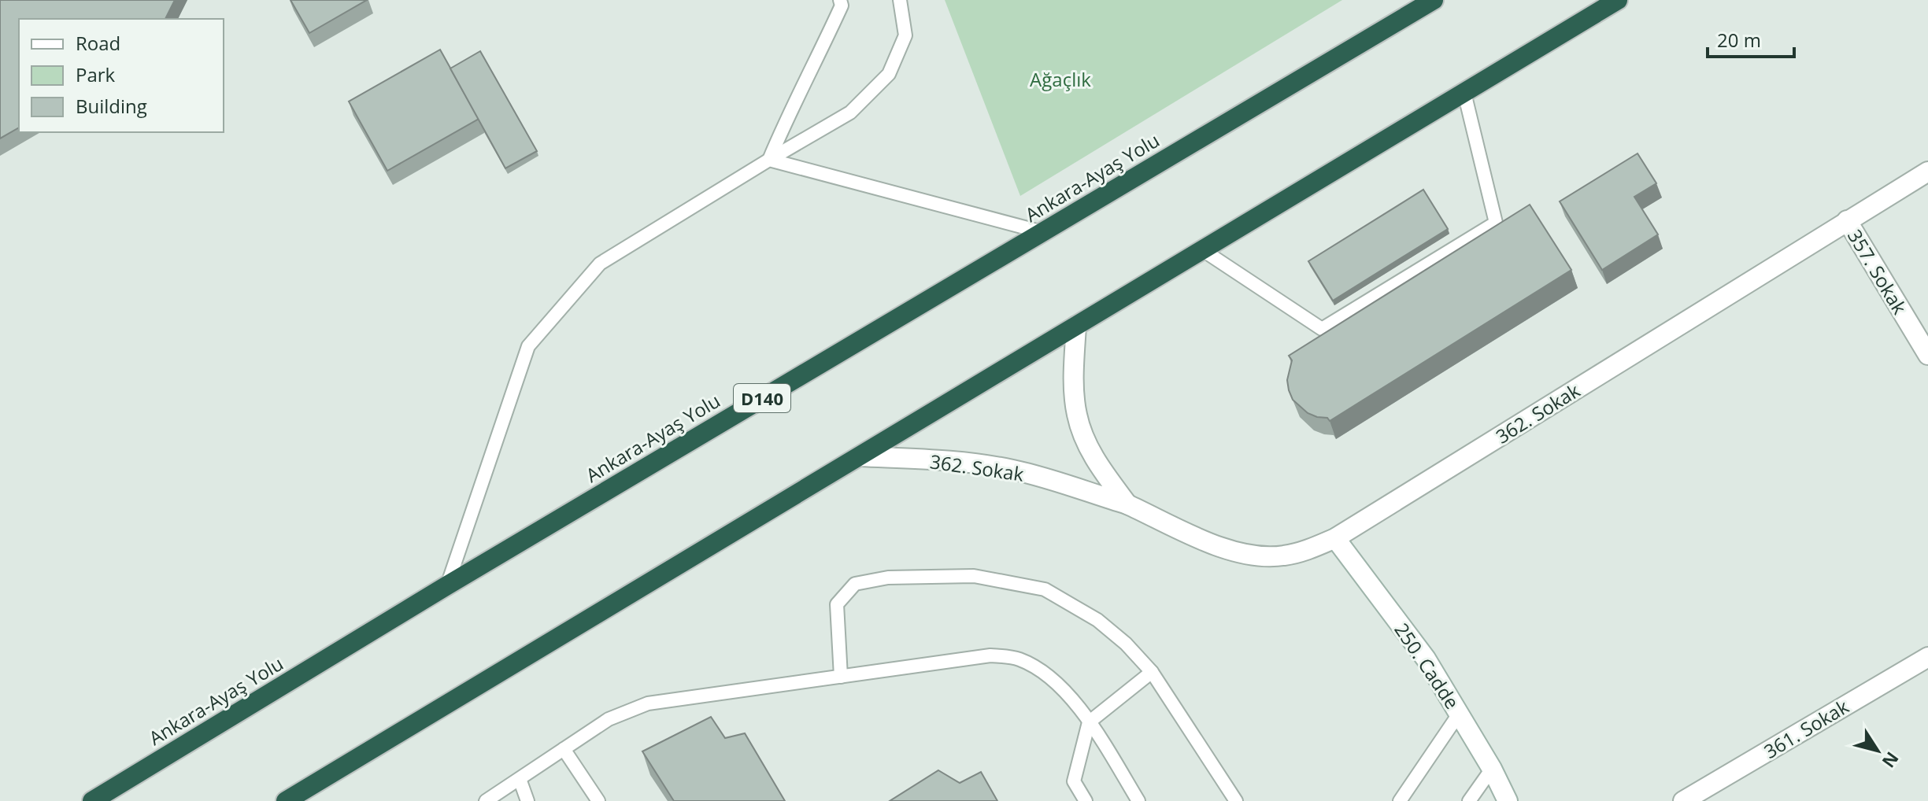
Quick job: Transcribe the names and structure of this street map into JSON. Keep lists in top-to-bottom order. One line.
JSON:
{"streets":{"highway":["Ankara-Ayaş Yolu","D140"],"street":["357. Sokak","362. Sokak","250. Cadde","361. Sokak"]},"crossings":[["357. Sokak","362. Sokak"],["362. Sokak","250. Cadde"]],"parks":["Ağaçlık"],"legend":["Road","Park","Building"],"scale_bar":"20 m","north":"bottom right"}
